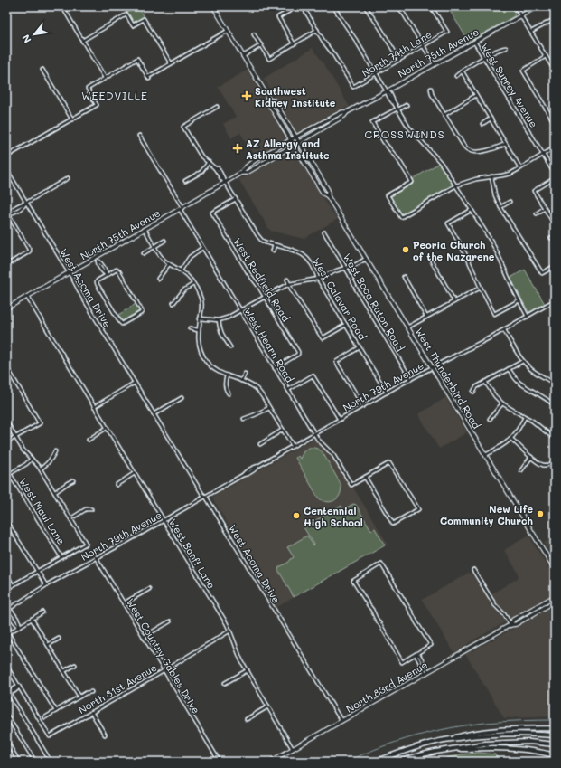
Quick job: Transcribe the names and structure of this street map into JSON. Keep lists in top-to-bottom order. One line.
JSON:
{"streets":{"main road":["North 75th Avenue","West Thunderbird Road","North 83rd Avenue"],"street":["North 74th Lane","West Surrey Avenue","West Redfield Road","West Acoma Drive","West Calavar Road","West Boca Raton Road","West Hearn Road","North 79th Avenue","West Maui Lane","West Banff Lane","West Country Gables Drive","North 81st Avenue"]},"crossings":[["North 75th Avenue","West Surrey Avenue"],["North 75th Avenue","West Acoma Drive"],["North 75th Avenue","West Calavar Road"],["North 75th Avenue","West Hearn Road"],["North 75th Avenue","West Thunderbird Road"],["North 75th Avenue","West Banff Lane"],["West Redfield Road","West Calavar Road"],["West Redfield Road","West Hearn Road"],["West Acoma Drive","North 79th Avenue"],["West Acoma Drive","North 83rd Avenue"],["West Calavar Road","North 79th Avenue"],["West Boca Raton Road","North 79th Avenue"],["West Hearn Road","North 79th Avenue"],["West Thunderbird Road","North 79th Avenue"],["North 79th Avenue","West Banff Lane"],["North 79th Avenue","West Country Gables Drive"],["West Banff Lane","North 83rd Avenue"],["West Banff Lane","North 81st Avenue"],["West Country Gables Drive","North 81st Avenue"]],"districts":["WEEDVILLE","CROSSWINDS"],"places":{"health":["Southwest Kidney Institute","AZ Allergy and Asthma Institute"],"other":["Peoria Church of the Nazarene","New Life Community Church","Centennial High School"]},"north":"bottom left"}
